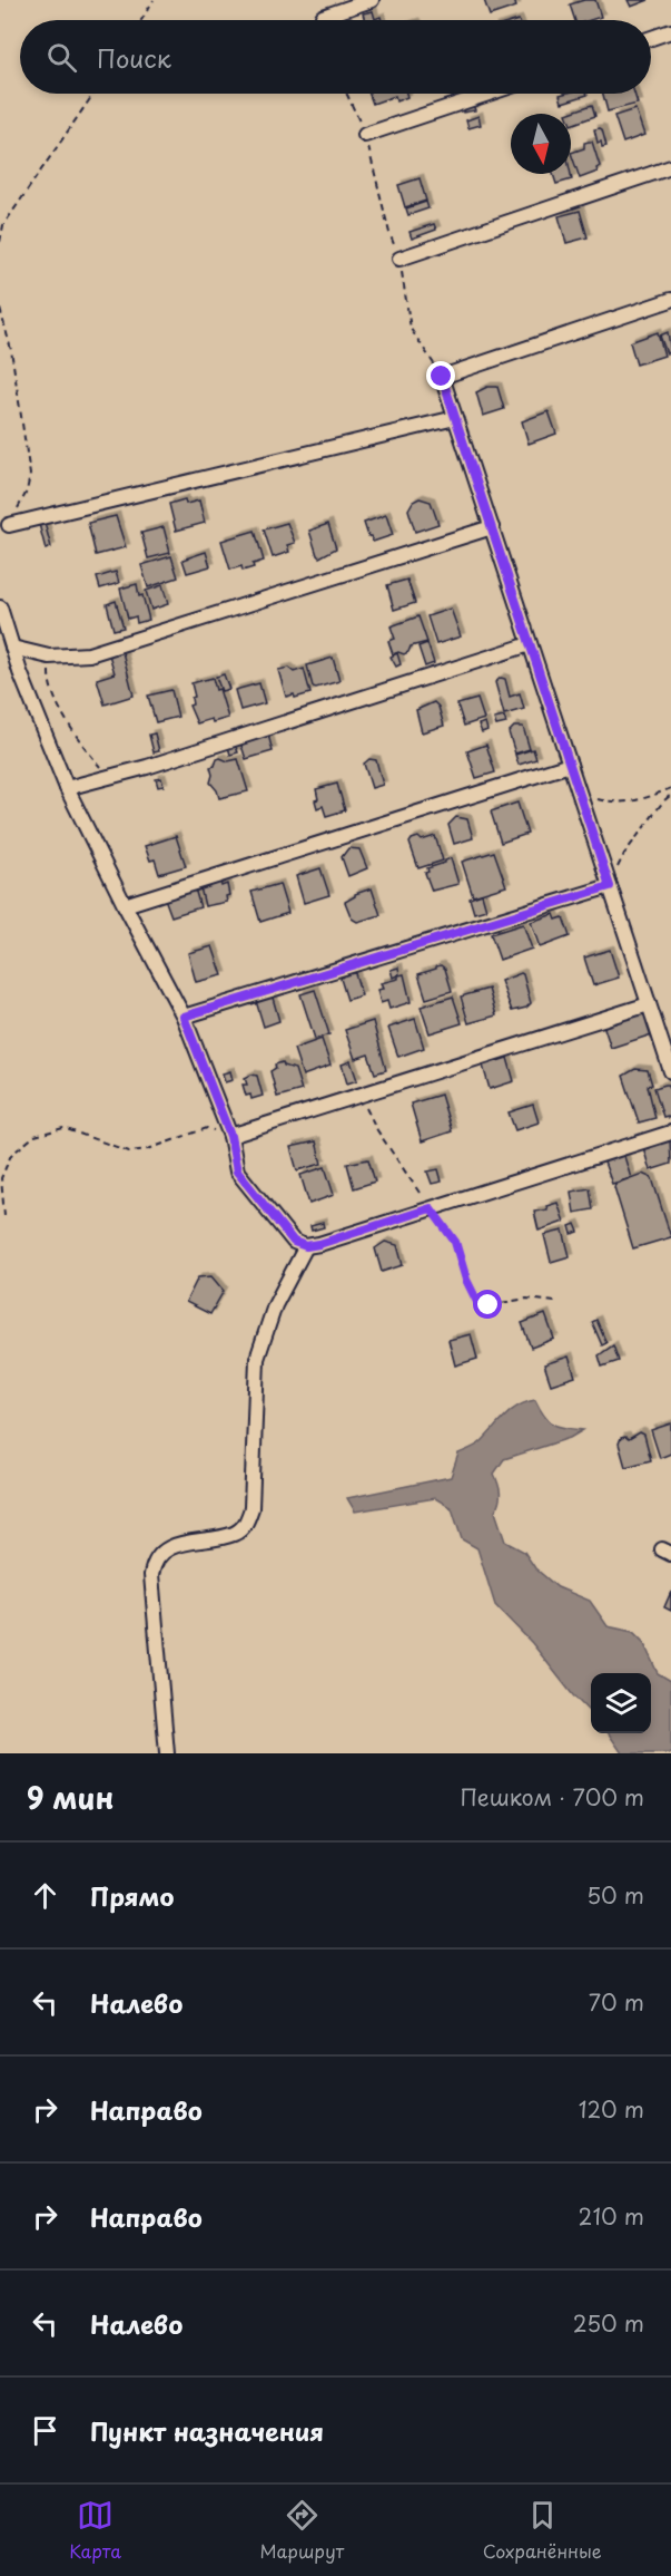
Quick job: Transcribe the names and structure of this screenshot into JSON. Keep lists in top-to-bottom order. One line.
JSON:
{"north":"bottom","page":{"search":"Поиск","heading":["9 мин","Пешком · 700 m"],"list":[["Прямо","50 m"],["Налево","70 m"],["Направо","120 m"],["Направо","210 m"],["Налево","250 m"],"Пункт назначения"],"nav":["Карта","Маршрут","Сохранённые"]}}
